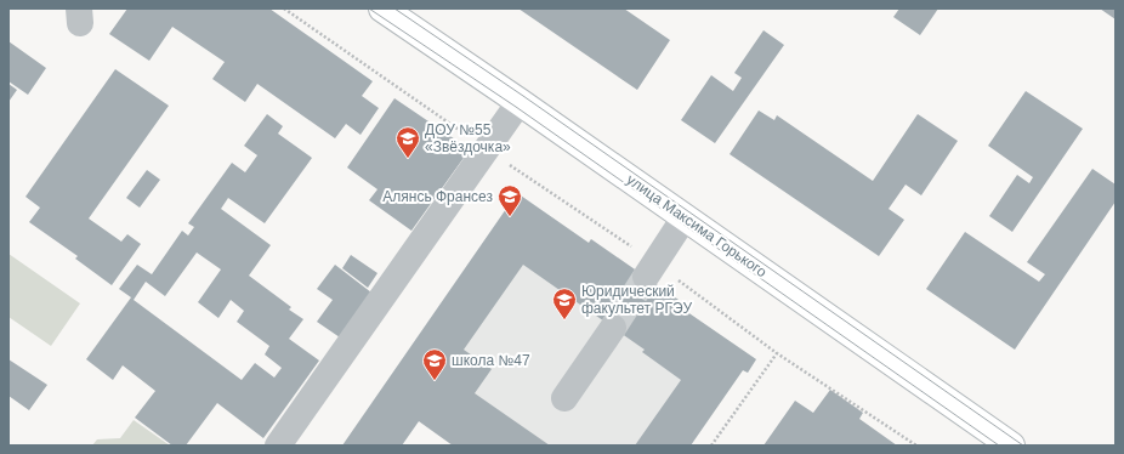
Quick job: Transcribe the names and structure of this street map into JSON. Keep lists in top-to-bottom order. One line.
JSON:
{"streets":{"main road":["улица Максима Горького"]},"places":{"school or university":["ДОУ №55 «Звёздочка»","Алянсь Франсез","Юридический факультет РГЭУ","школа №47"]}}
